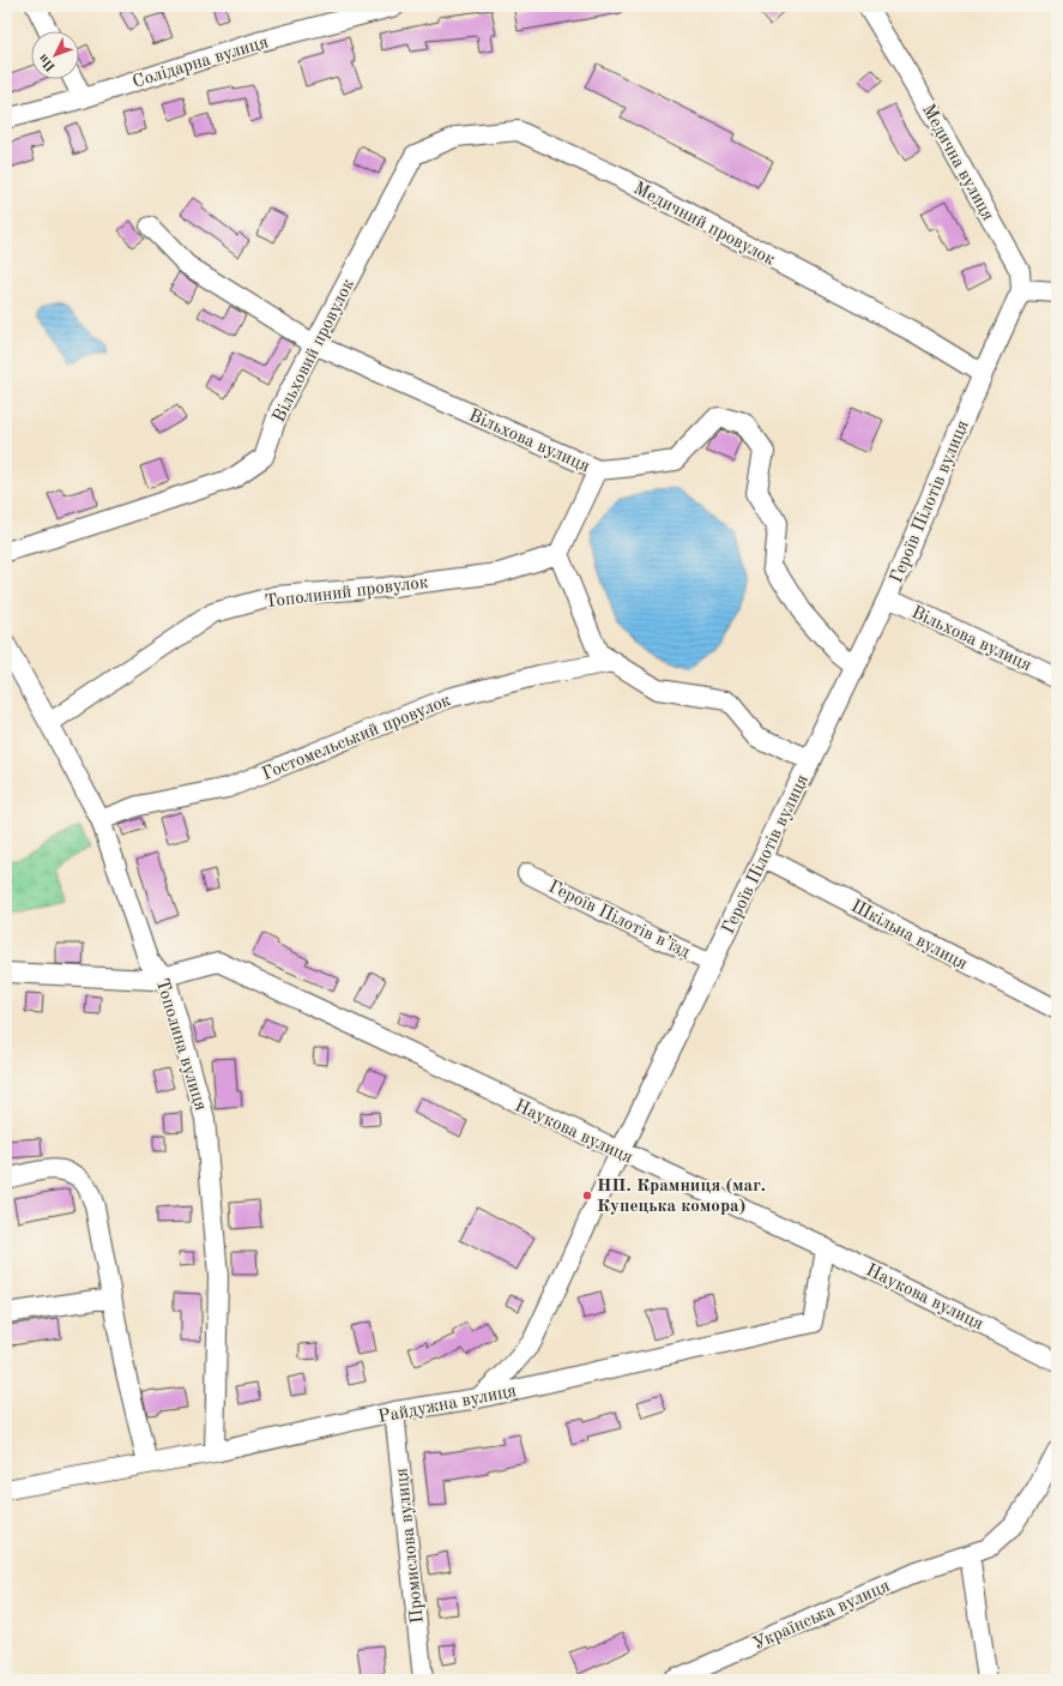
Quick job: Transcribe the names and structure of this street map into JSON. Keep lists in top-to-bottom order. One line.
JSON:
{"streets":{"street":["Солідарна вулиця","Медична вулиця","Медичний провулок","Вільховий провулок","Вільхова вулиця","Героїв Пілотів вулиця","Тополиний провулок","Гостомельський провулок","Героїв Пілотів в’їзд","Шкільна вулиця","Тополина вулиця","Наукова вулиця","Райдужна вулиця","Промислова вулиця","Українська вулиця"]},"crossings":[["Медична вулиця","Героїв Пілотів вулиця"],["Медичний провулок","Вільховий провулок"],["Медичний провулок","Героїв Пілотів вулиця"],["Вільховий провулок","Вільхова вулиця"],["Вільхова вулиця","Героїв Пілотів вулиця"],["Героїв Пілотів вулиця","Героїв Пілотів в’їзд"],["Героїв Пілотів вулиця","Шкільна вулиця"],["Героїв Пілотів вулиця","Наукова вулиця"],["Героїв Пілотів вулиця","Райдужна вулиця"],["Тополиний провулок","Тополина вулиця"],["Гостомельський провулок","Тополина вулиця"],["Тополина вулиця","Наукова вулиця"],["Тополина вулиця","Райдужна вулиця"],["Наукова вулиця","Райдужна вулиця"],["Райдужна вулиця","Промислова вулиця"]],"places":["НП. Крамниця (маг. Купецька комора)"],"north":"bottom left"}
